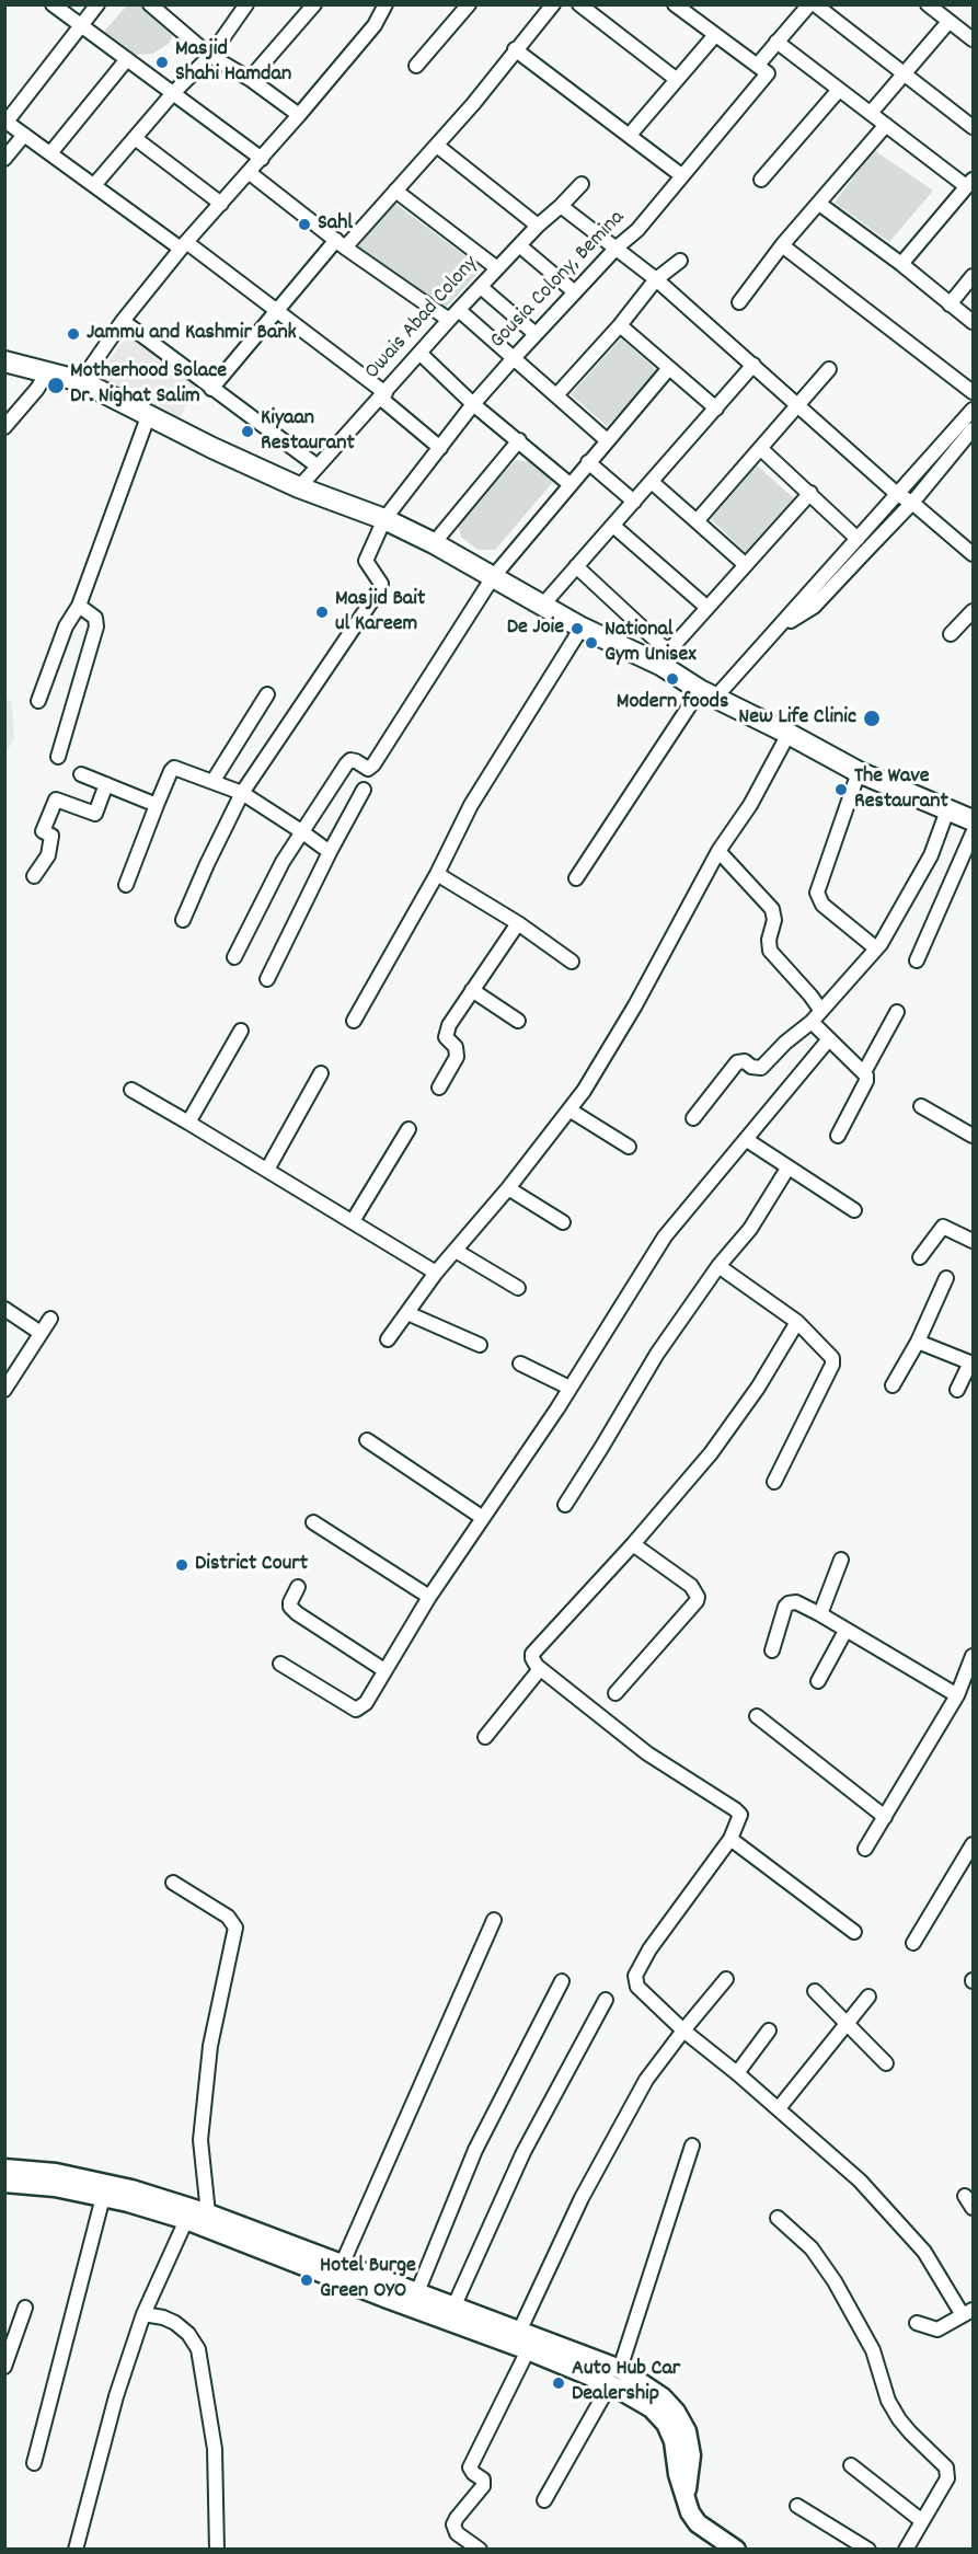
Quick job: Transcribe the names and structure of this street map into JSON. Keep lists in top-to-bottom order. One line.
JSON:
{"streets":{"street":["Gousia Colony, Bemina","Owais Abad Colony"]},"places":["Masjid Shahi Hamdan","Sahl","Jammu and Kashmir Bank","Motherhood Solace Dr. Nighat Salim","Kiyaan Restaurant","Masjid Bait ul Kareem","De Joie","National Gym Unisex","Modern foods","New Life Clinic","The Wave Restaurant","District Court","Hotel Burge Green OYO","Auto Hub Car Dealership"]}
